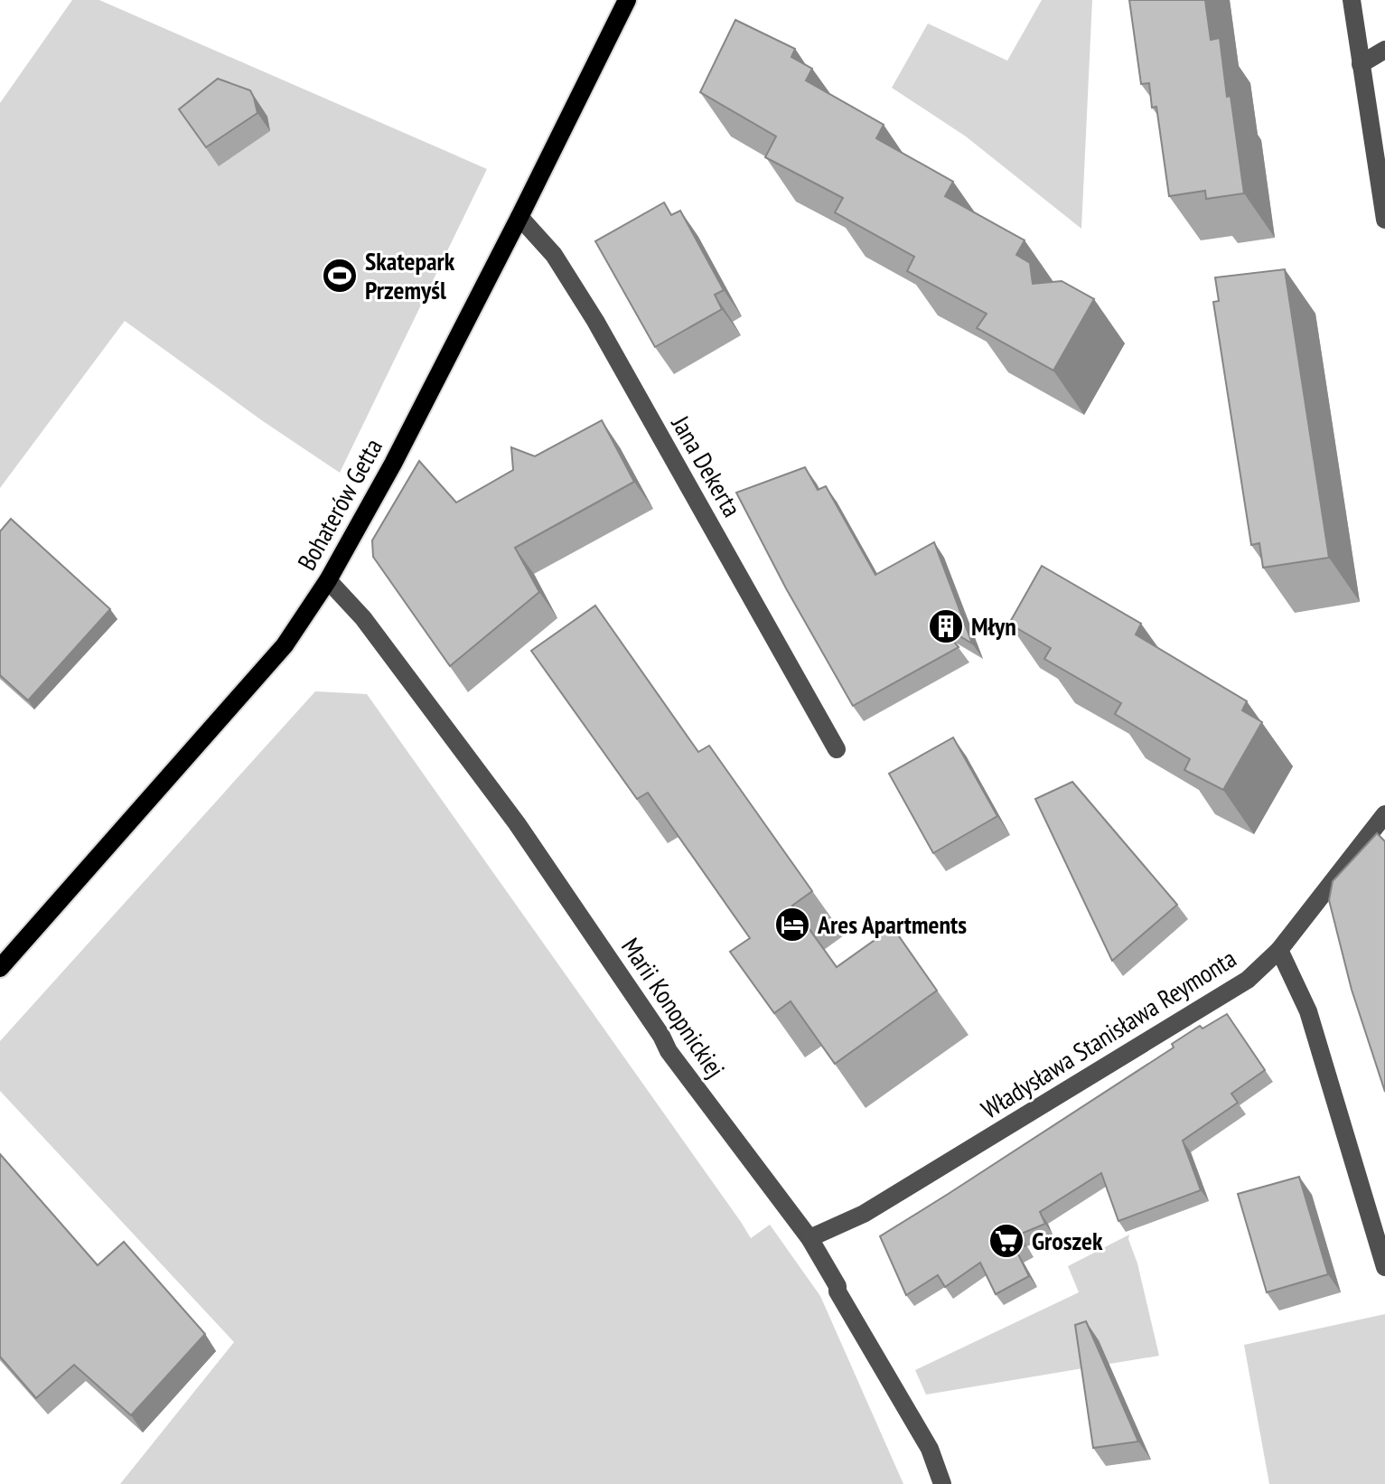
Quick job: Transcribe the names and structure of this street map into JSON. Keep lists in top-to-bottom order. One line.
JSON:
{"streets":{"main road":["Bohaterów Getta"],"street":["Jana Dekerta","Marii Konopnickiej","Władysława Stanisława Reymonta"]},"crossings":[["Jana Dekerta","Bohaterów Getta"],["Bohaterów Getta","Marii Konopnickiej"],["Marii Konopnickiej","Władysława Stanisława Reymonta"]],"places":{"sports":["Skatepark Przemyśl"],"building":["Młyn"],"hotel":["Ares Apartments"],"supermarket":["Groszek"]}}
